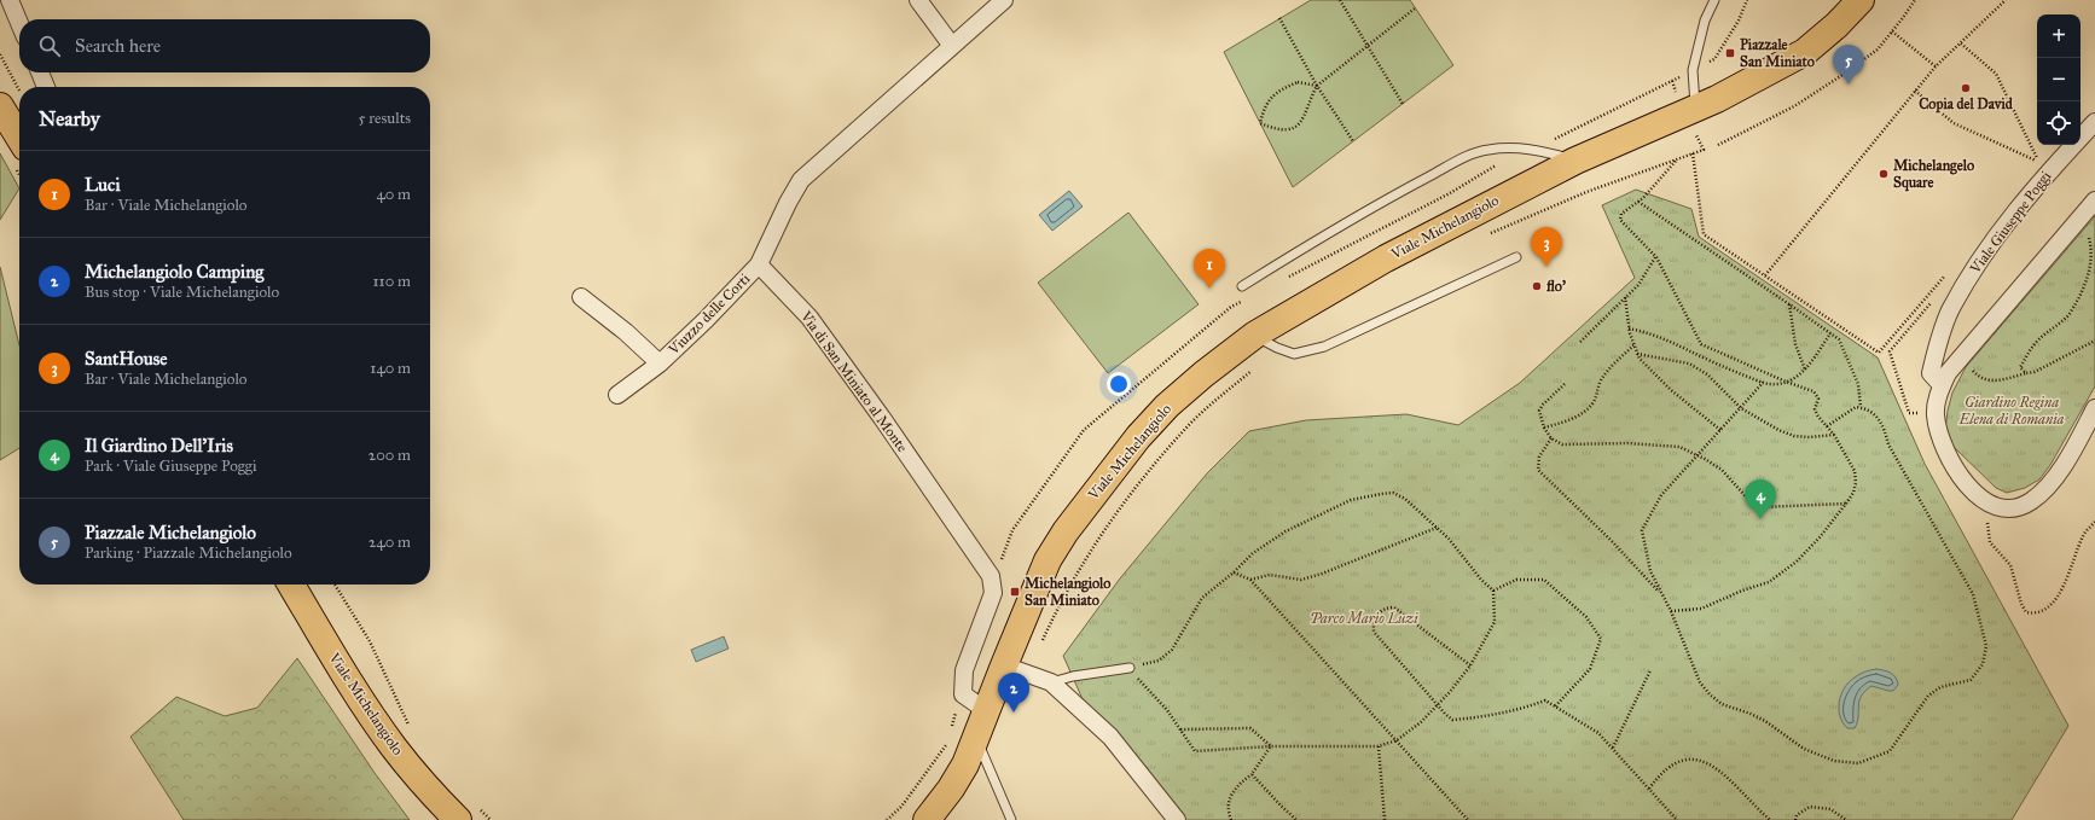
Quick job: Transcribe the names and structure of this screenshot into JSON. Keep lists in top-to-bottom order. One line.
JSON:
{"streets":{"main road":["Viale Michelangiolo"],"street":["Viale Giuseppe Poggi","Viuzzo delle Corti","Via di San Miniato al Monte"]},"crossings":[["Viale Michelangiolo","Via di San Miniato al Monte"],["Viuzzo delle Corti","Via di San Miniato al Monte"]],"parks":["Giardino Regina Elena di Romania","Parco Mario Luzi"],"places":{"transit":["Piazzale San Miniato","Michelangiolo San Miniato"],"other":["Copia del David","Michelangelo Square","flo'"]},"page":{"map_buttons":["+","−"],"search":"Search here","pins":["5","3","1","4","2"],"heading":["Nearby","5 results"],"list":[{"mark":"1","name":"Luci","note":"Bar · Viale Michelangiolo","value":"40 m"},{"mark":"2","name":"Michelangiolo Camping","note":"Bus stop · Viale Michelangiolo","value":"110 m"},{"mark":"3","name":"SantHouse","note":"Bar · Viale Michelangiolo","value":"140 m"},{"mark":"4","name":"Il Giardino Dell'Iris","note":"Park · Viale Giuseppe Poggi","value":"200 m"},{"mark":"5","name":"Piazzale Michelangiolo","note":"Parking · Piazzale Michelangiolo","value":"240 m"}]}}
